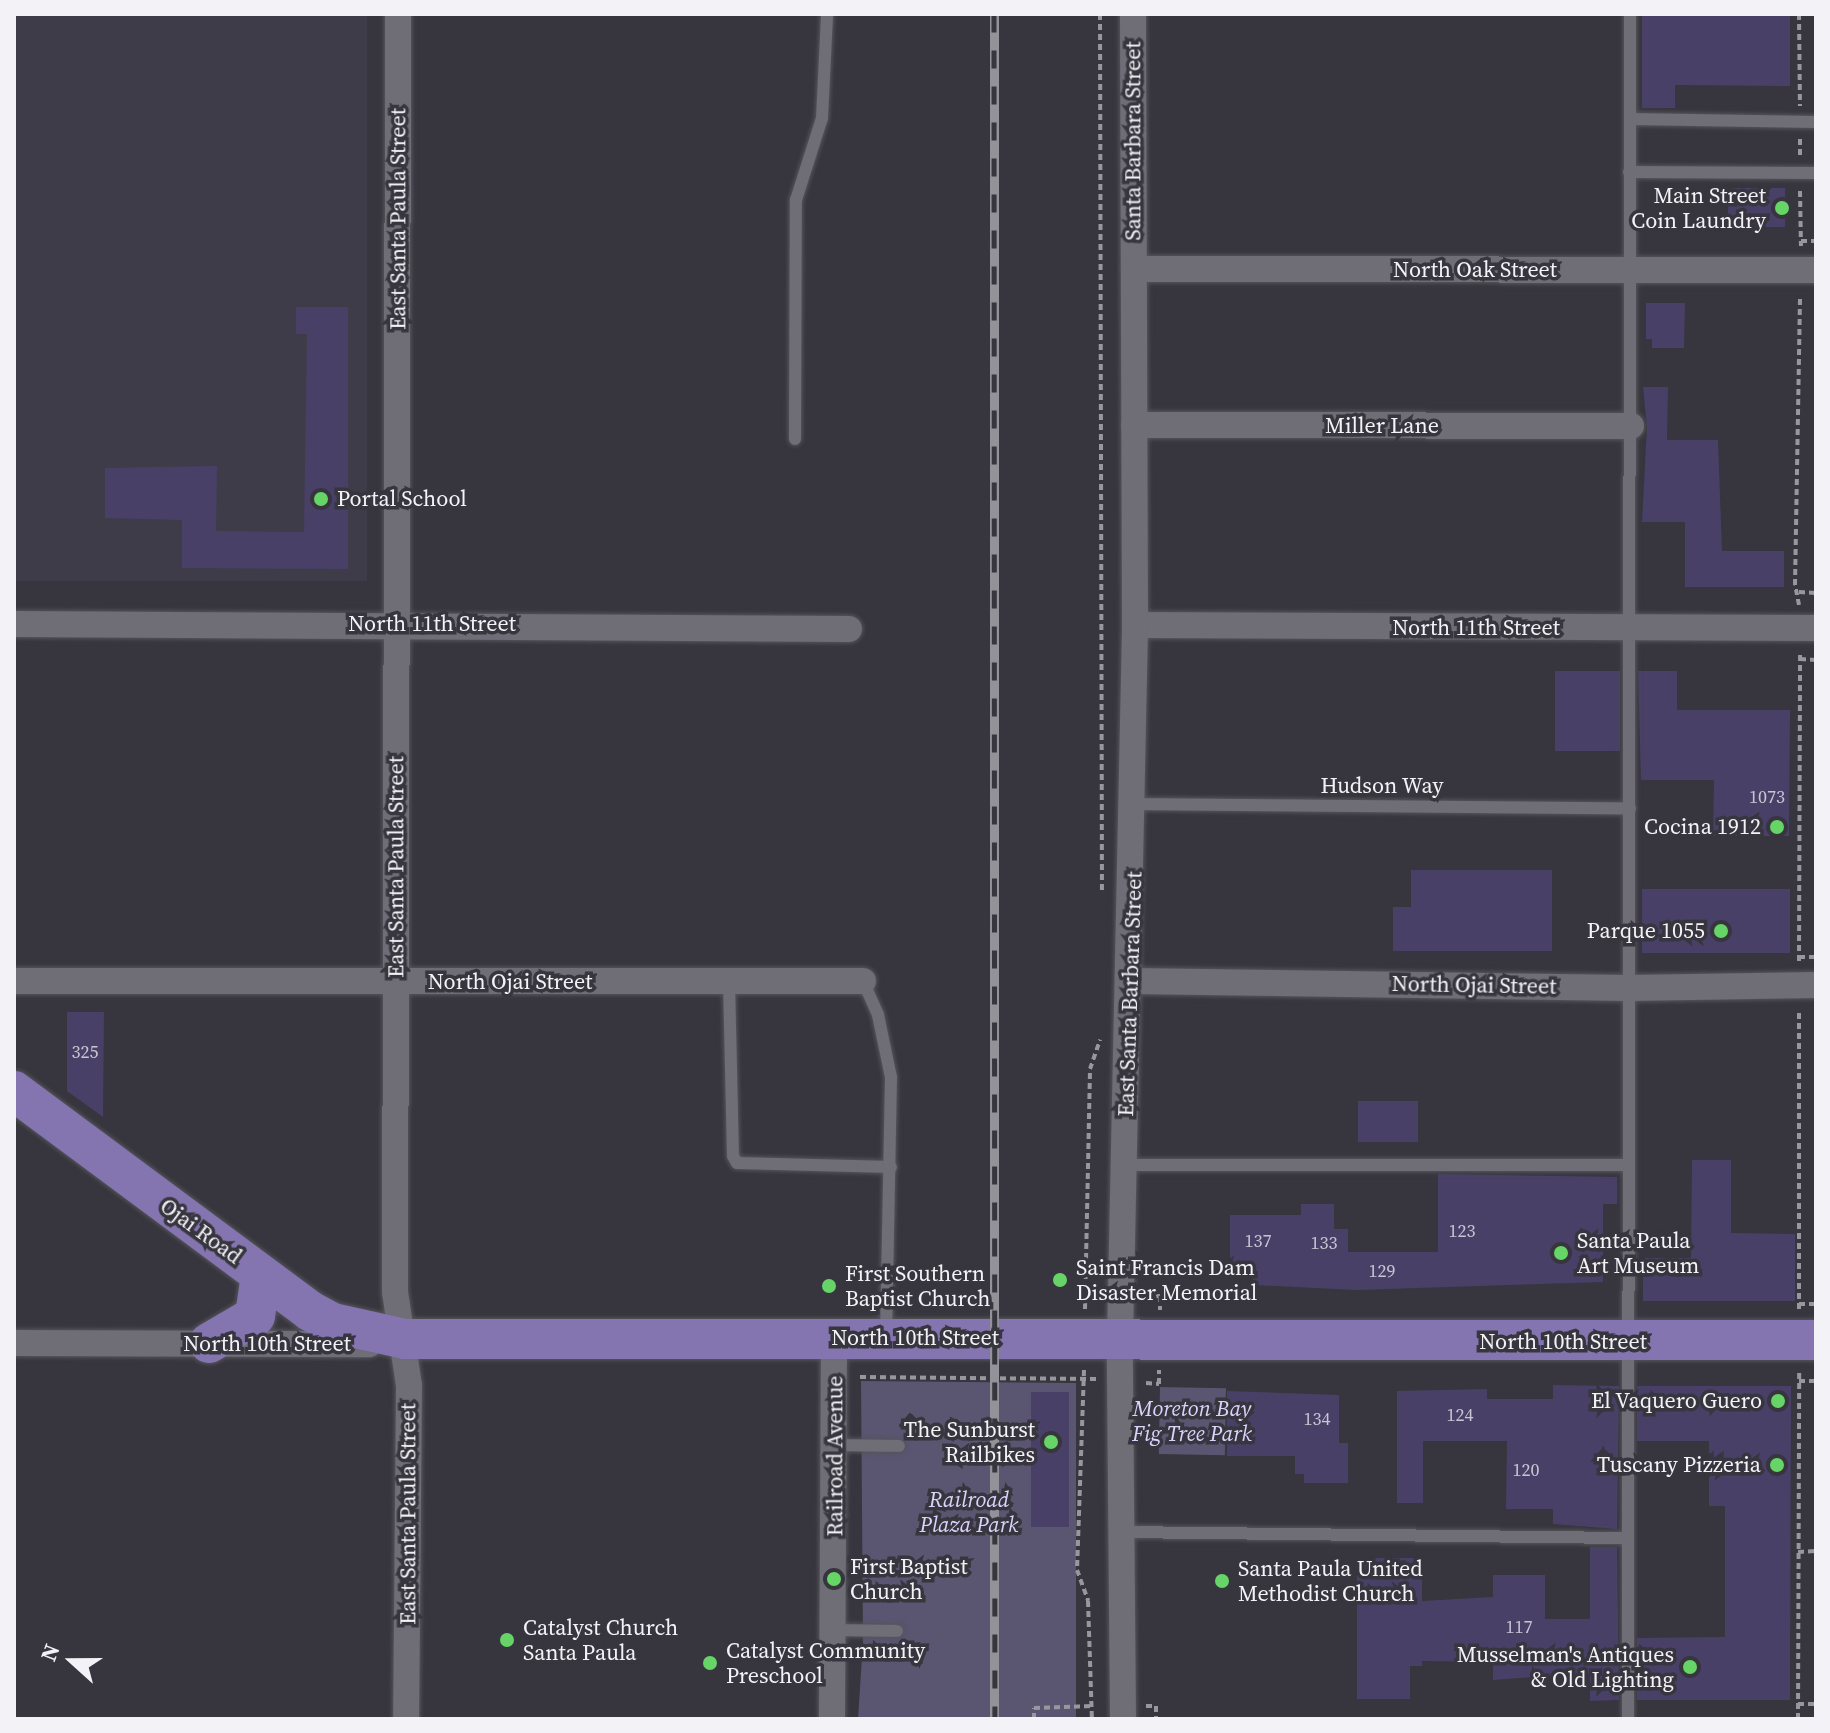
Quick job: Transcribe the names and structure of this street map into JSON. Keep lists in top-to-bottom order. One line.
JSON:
{"streets":{"main road":["Ojai Road","North 10th Street"],"street":["Santa Barbara Street","East Santa Paula Street","North Oak Street","Miller Lane","North 11th Street","North Ojai Street","East Santa Barbara Street","Railroad Avenue"],"lane":["Hudson Way"]},"crossings":[["Santa Barbara Street","North Oak Street"],["Santa Barbara Street","East Santa Barbara Street"],["East Santa Paula Street","North 11th Street"],["East Santa Paula Street","North Ojai Street"],["East Santa Paula Street","Ojai Road"],["East Santa Paula Street","North 10th Street"],["North Oak Street","East Santa Barbara Street"],["Miller Lane","East Santa Barbara Street"],["North 11th Street","East Santa Barbara Street"],["Hudson Way","East Santa Barbara Street"],["North Ojai Street","East Santa Barbara Street"],["East Santa Barbara Street","North 10th Street"],["Ojai Road","North 10th Street"],["North 10th Street","Railroad Avenue"]],"parks":["Moreton Bay Fig Tree Park","Railroad Plaza Park"],"places":["Main Street Coin Laundry","Portal School","Cocina 1912","Parque 1055","Santa Paula Art Museum","Saint Francis Dam Disaster Memorial","First Southern Baptist Church","El Vaquero Guero","The Sunburst Railbikes","Tuscany Pizzeria","First Baptist Church","Santa Paula United Methodist Church","Catalyst Church Santa Paula","Catalyst Community Preschool","Musselman's Antiques & Old Lighting"],"house_numbers":["1073","325","123","137","133","129","124","134","120","117"],"north":"left"}
